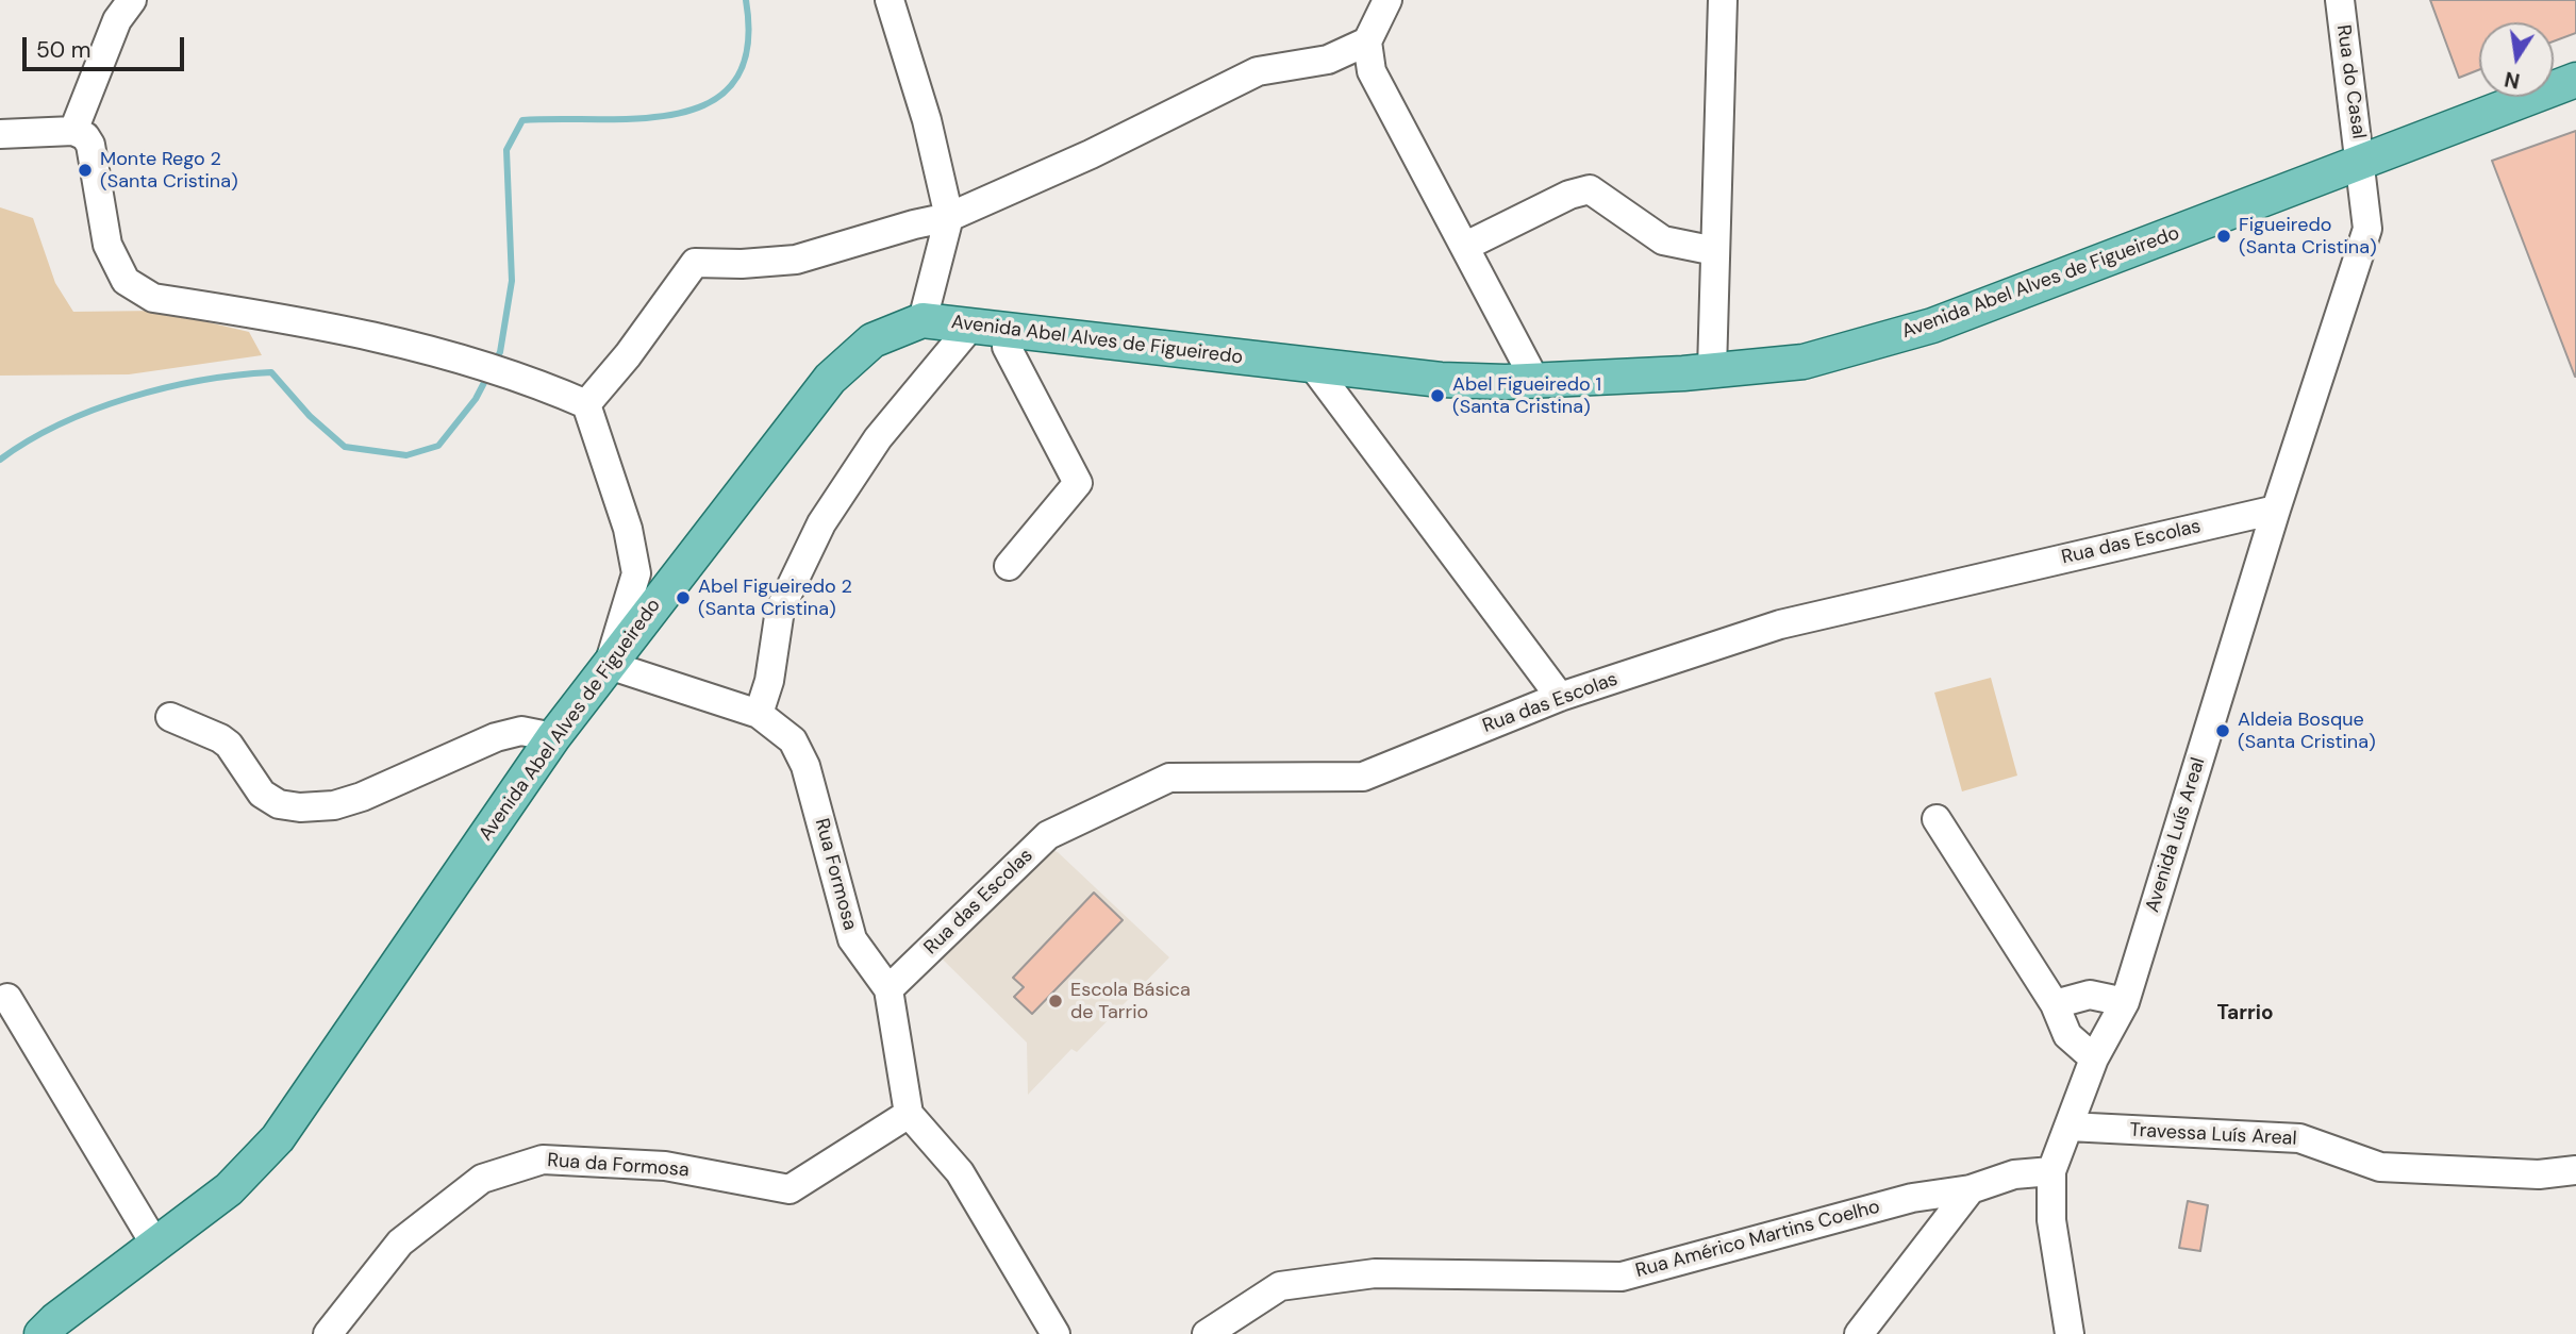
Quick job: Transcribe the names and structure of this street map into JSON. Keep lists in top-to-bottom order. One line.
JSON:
{"streets":{"main road":["Avenida Abel Alves de Figueiredo"],"street":["Rua do Casal","Rua das Escolas","Avenida Luís Areal","Rua Formosa","Travessa Luís Areal","Rua da Formosa","Rua Américo Martins Coelho"]},"crossings":[["Rua do Casal","Avenida Abel Alves de Figueiredo"],["Rua do Casal","Avenida Luís Areal"],["Avenida Abel Alves de Figueiredo","Avenida Luís Areal"],["Avenida Abel Alves de Figueiredo","Rua Formosa"],["Rua das Escolas","Avenida Luís Areal"],["Rua das Escolas","Rua Formosa"],["Avenida Luís Areal","Travessa Luís Areal"],["Avenida Luís Areal","Rua Américo Martins Coelho"],["Rua Formosa","Rua da Formosa"]],"districts":["Tarrio"],"places":["Monte Rego 2 (Santa Cristina)","Figueiredo (Santa Cristina)","Abel Figueiredo 1 (Santa Cristina)","Abel Figueiredo 2 (Santa Cristina)","Aldeia Bosque (Santa Cristina)","Escola Básica de Tarrio"],"scale_bar":"50 m","north":"bottom"}
